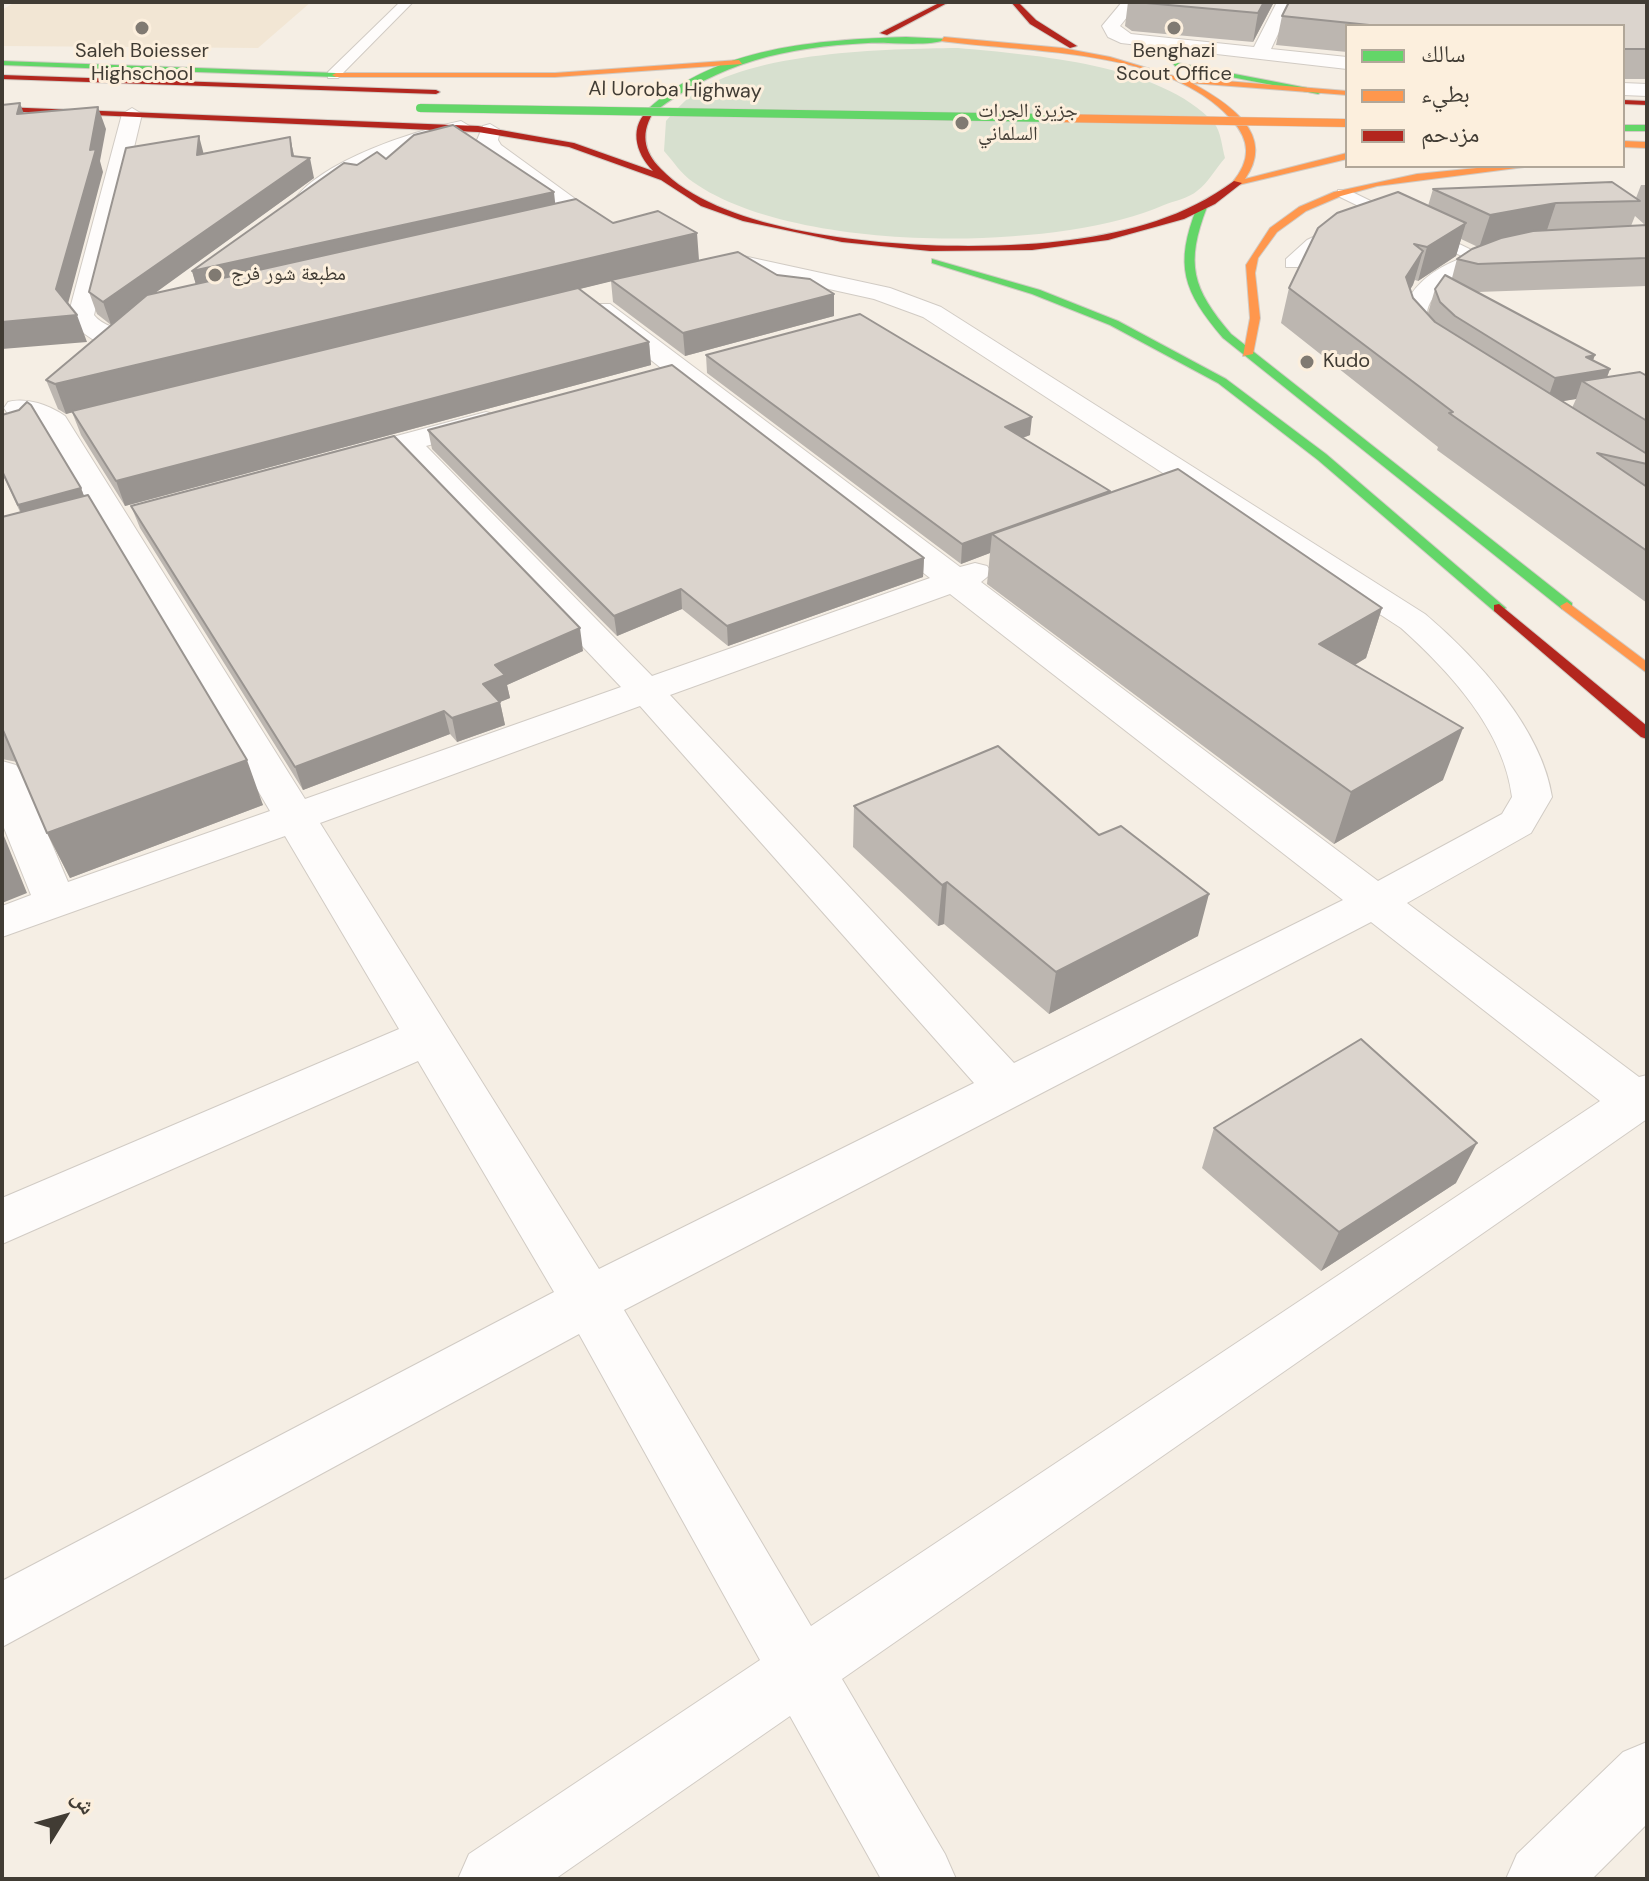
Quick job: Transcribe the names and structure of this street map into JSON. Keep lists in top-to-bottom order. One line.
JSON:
{"streets":{"main road":["Al Uoroba Highway"]},"places":["Saleh Boiesser Highschool","Benghazi Scout Office","جزيرة الجرات السلماني","مطبعة شور فرج","Kudo"],"legend":["سالك","بطيء","مزدحم"],"north":"top right"}
